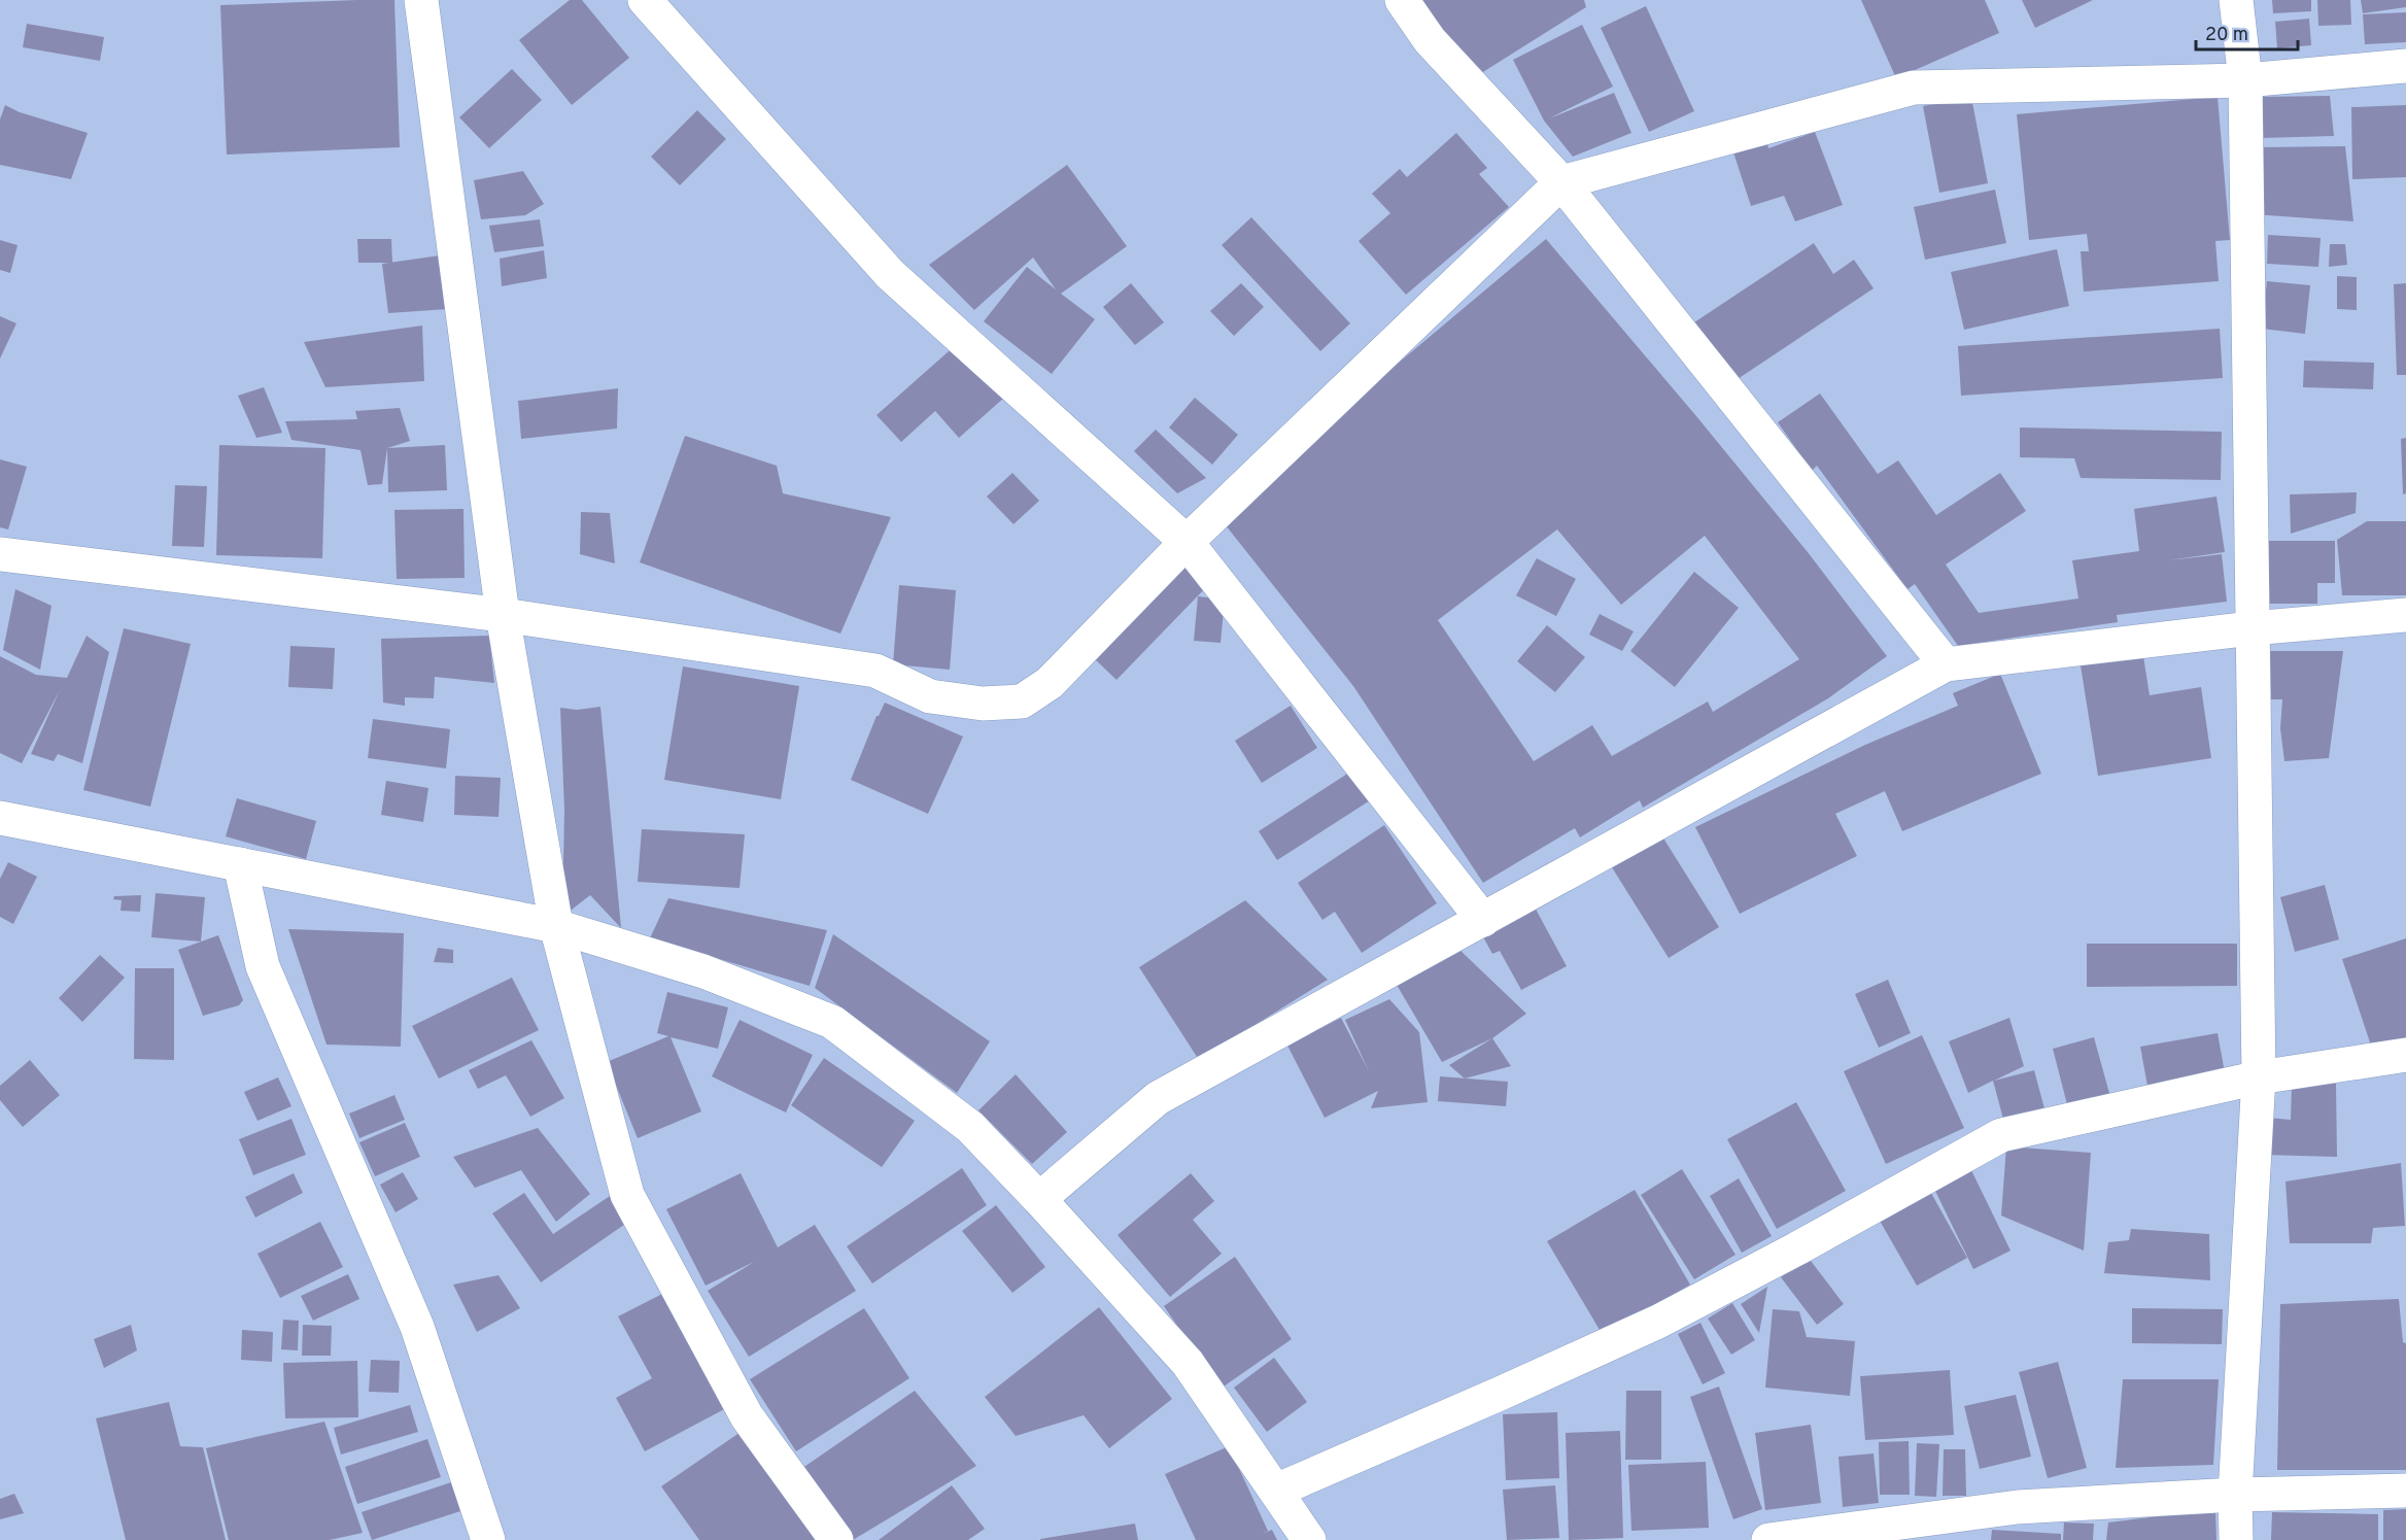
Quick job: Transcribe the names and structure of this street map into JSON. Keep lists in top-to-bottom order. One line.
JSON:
{"scale_bar":"20 m"}
